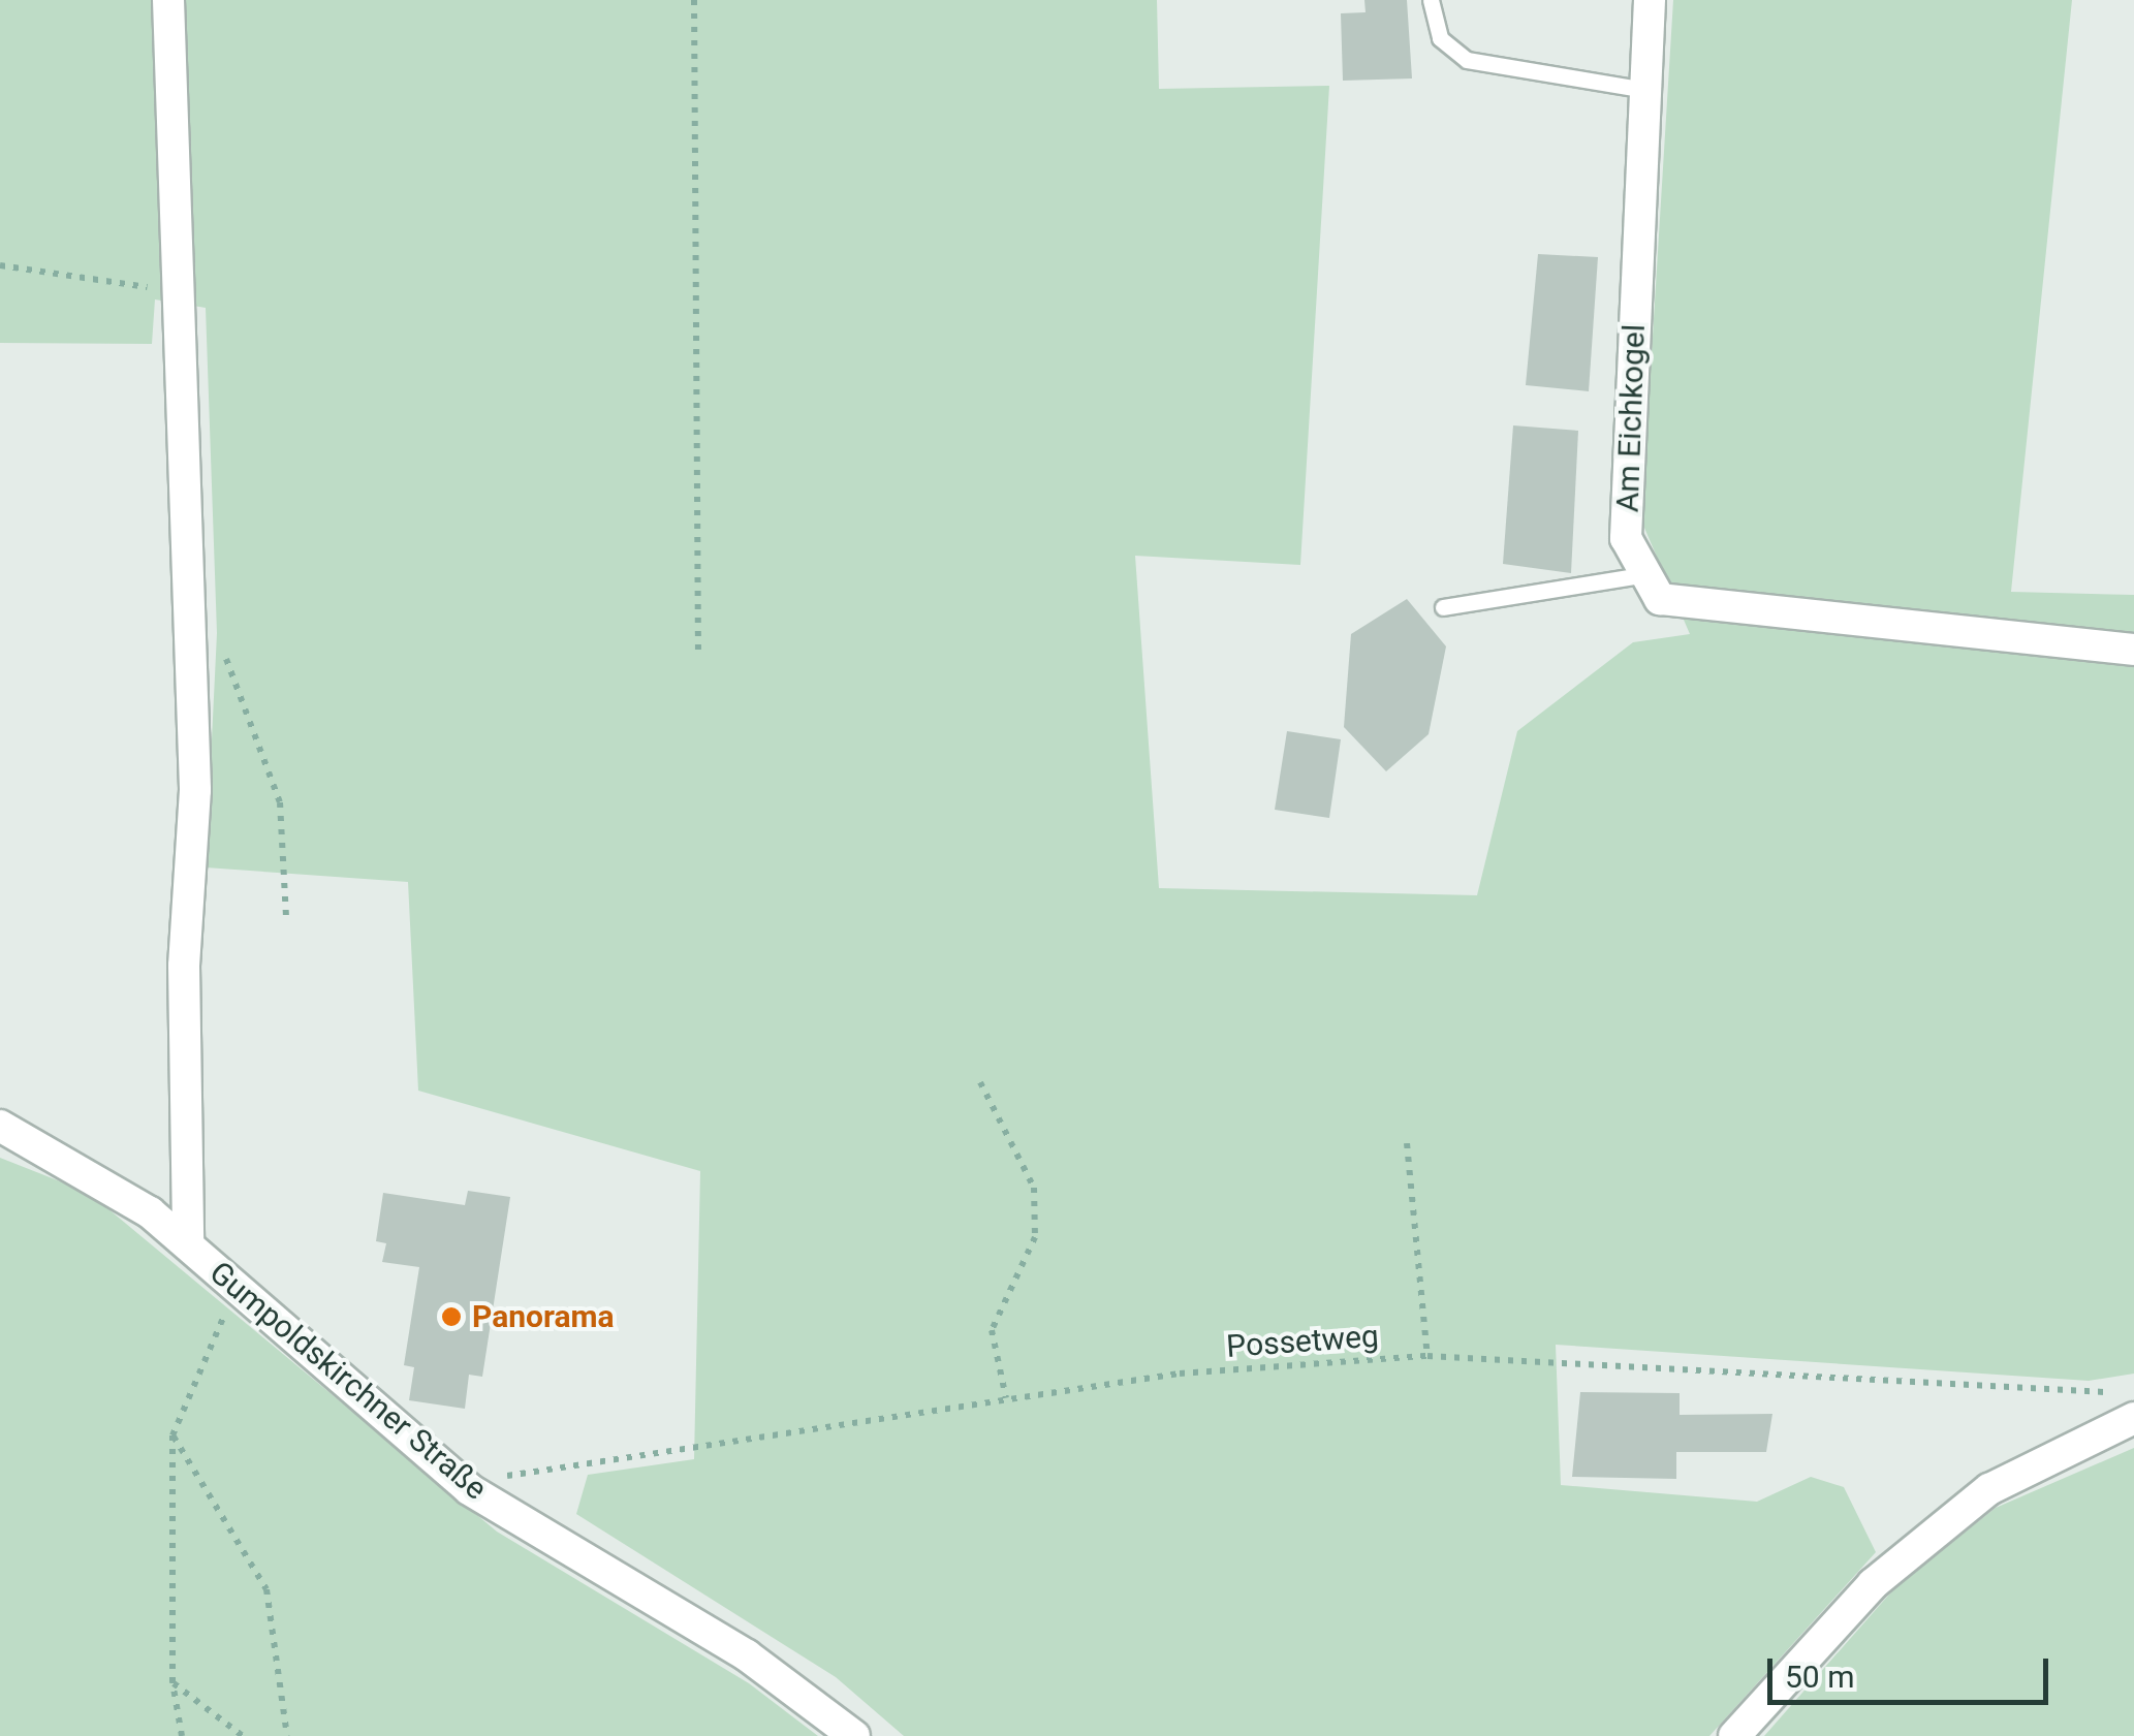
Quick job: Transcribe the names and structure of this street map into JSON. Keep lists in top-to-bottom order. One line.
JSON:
{"streets":{"street":["Am Eichkogel","Gumpoldskirchner Straße"],"path":["Possetweg"]},"crossings":[["Possetweg","Gumpoldskirchner Straße"]],"places":["Panorama"],"scale_bar":"50 m"}
